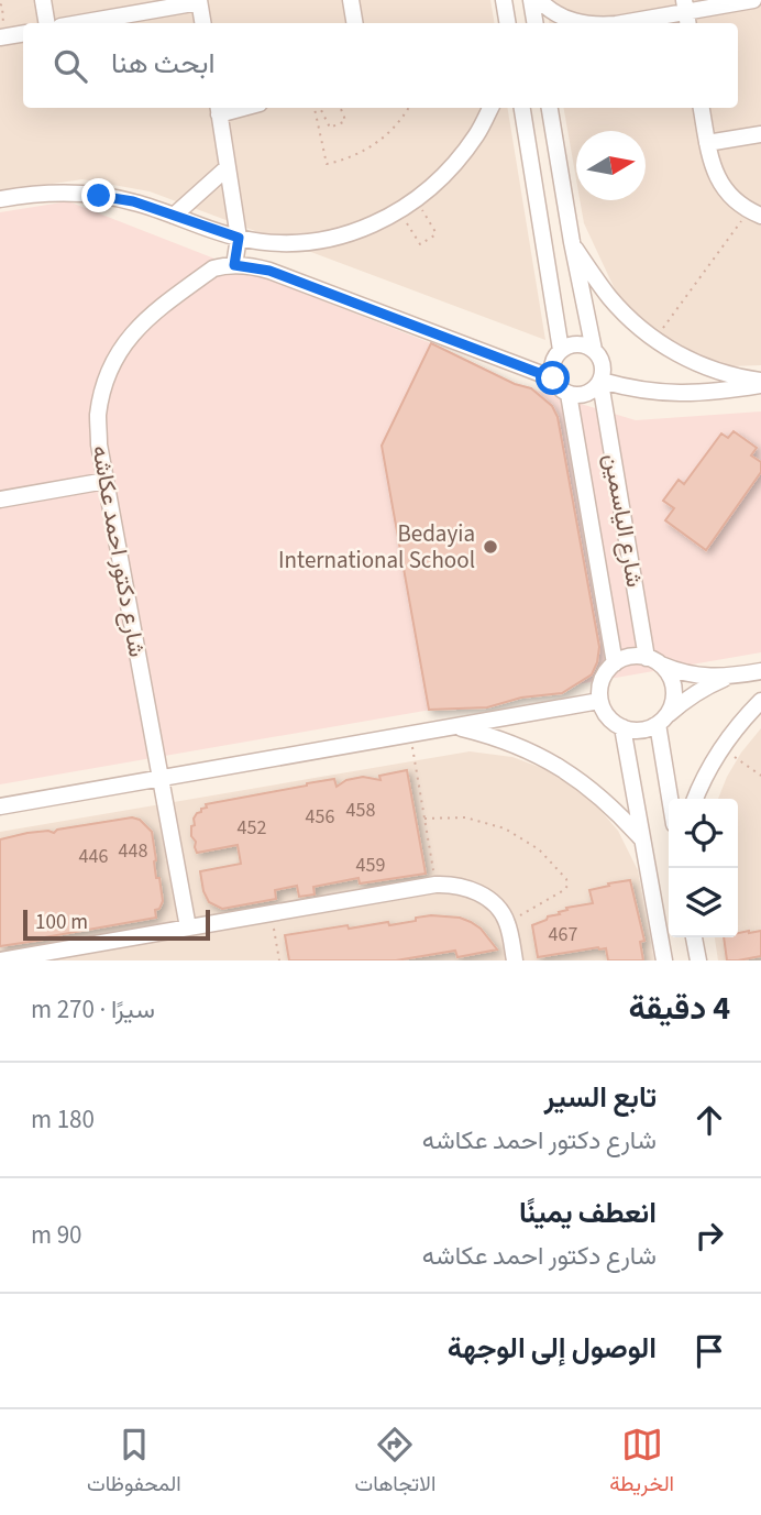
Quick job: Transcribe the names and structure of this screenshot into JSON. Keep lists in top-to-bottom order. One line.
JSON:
{"streets":{"street":["شارع الياسمين","شارع دكتور احمد عكاشه"]},"places":["Bedayia International School"],"house_numbers":["458","456","452","448","446","459","467"],"scale_bar":"100 m","north":"right","page":{"search":"ابحث هنا","scale":"100 m","heading":["4 دقيقة","سيرًا · 270 m"],"list":[["تابع السير","شارع دكتور احمد عكاشه","180 m"],["انعطف يمينًا","شارع دكتور احمد عكاشه","90 m"],"الوصول إلى الوجهة"],"nav":["الخريطة","الاتجاهات","المحفوظات"]}}
